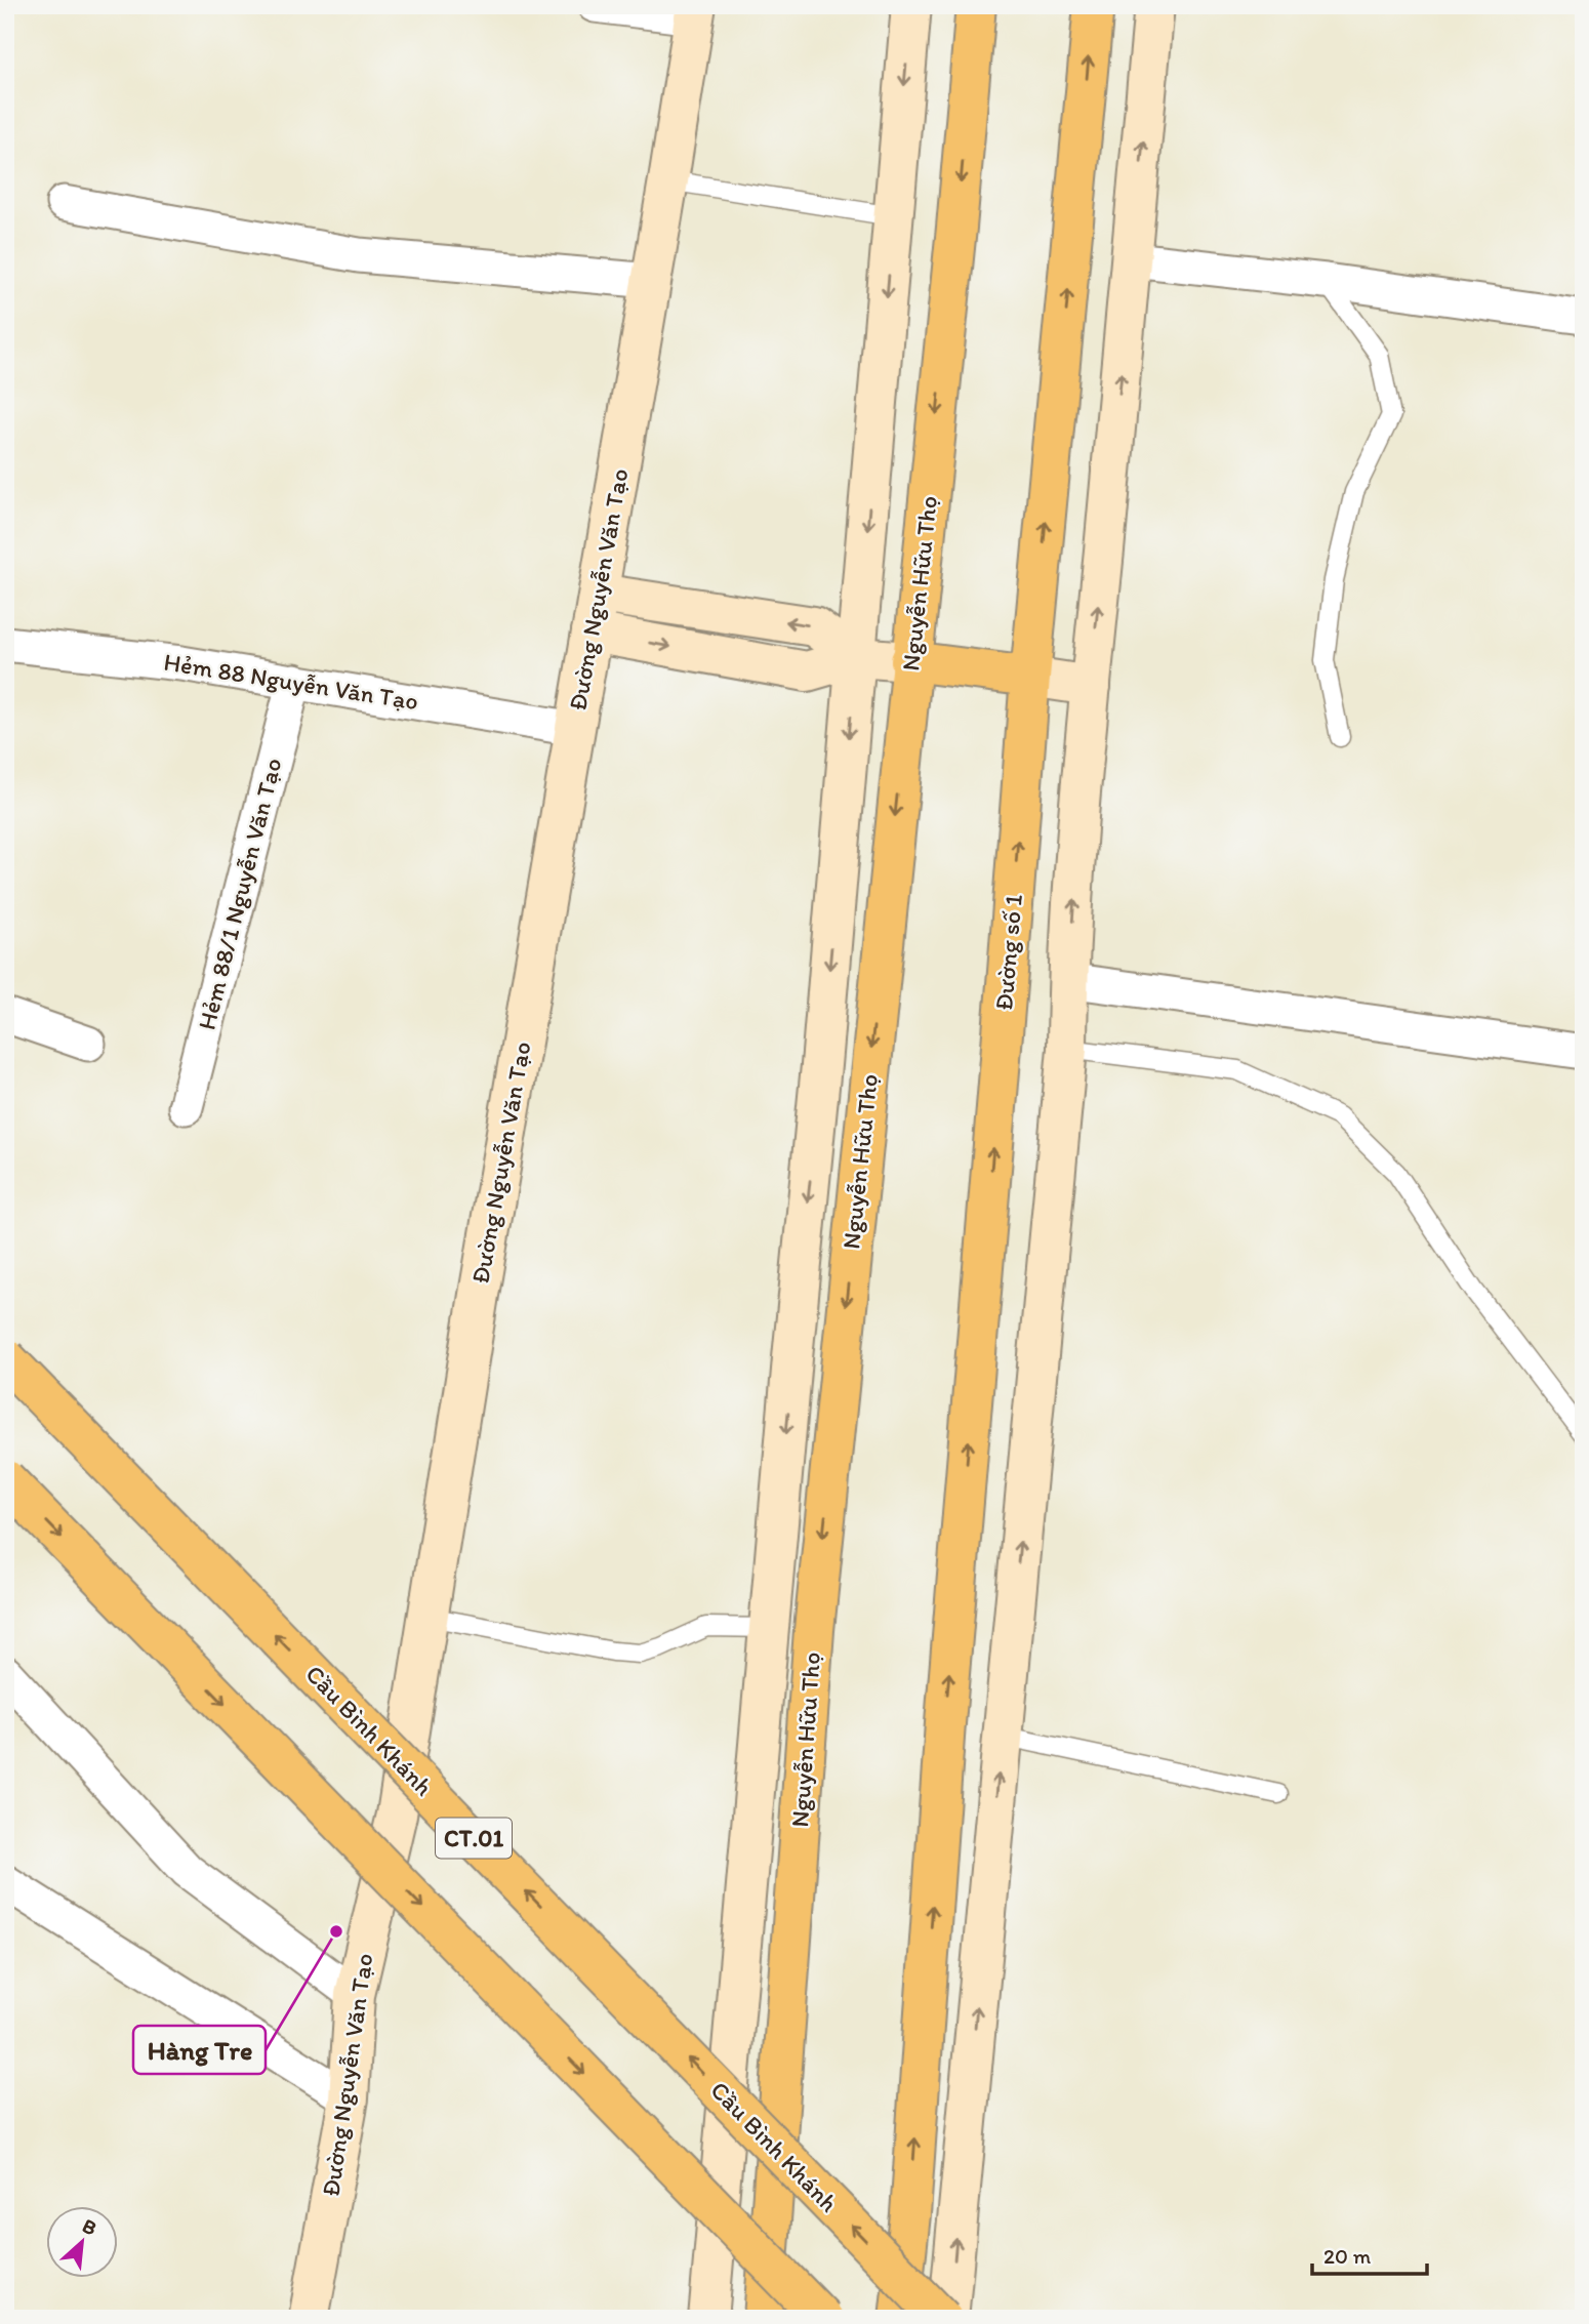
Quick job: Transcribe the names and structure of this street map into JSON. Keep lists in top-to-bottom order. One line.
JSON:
{"streets":{"main road":["Nguyễn Hữu Thọ","Đường Nguyễn Văn Tạo","Đường số 1","Cầu Bình Khánh","CT.01"],"street":["Hẻm 88 Nguyễn Văn Tạo","Hẻm 88/1 Nguyễn Văn Tạo"]},"crossings":[["Đường Nguyễn Văn Tạo","Hẻm 88 Nguyễn Văn Tạo"],["Hẻm 88 Nguyễn Văn Tạo","Hẻm 88/1 Nguyễn Văn Tạo"]],"places":["Hàng Tre"],"scale_bar":"20 m","north":"top right"}
